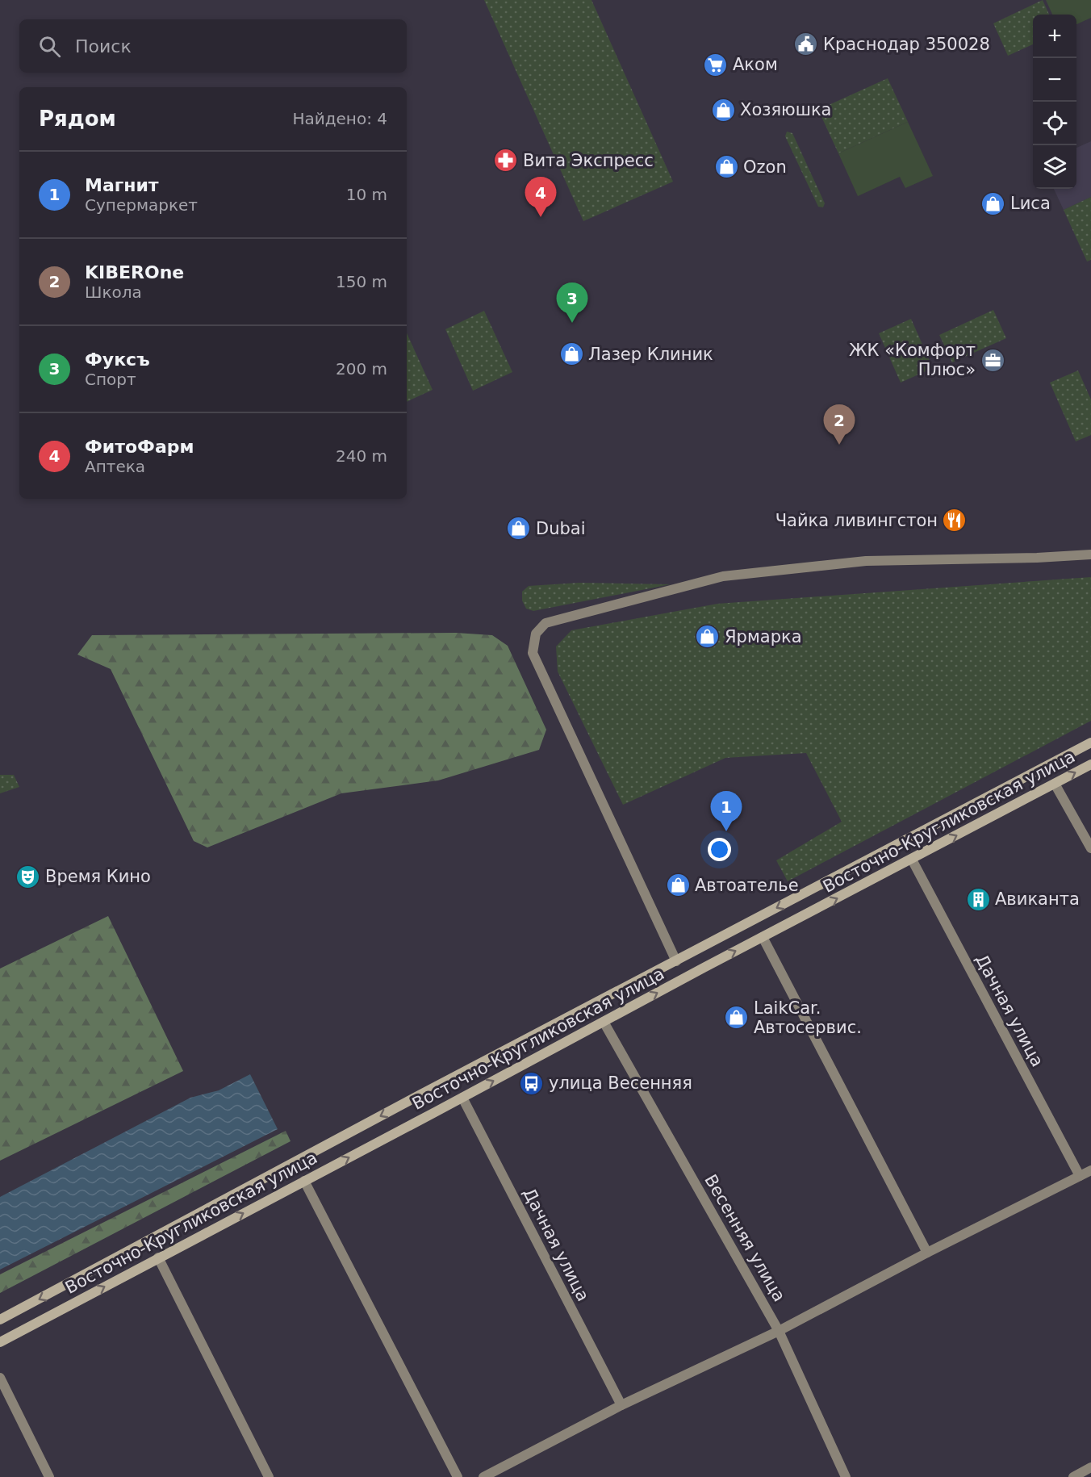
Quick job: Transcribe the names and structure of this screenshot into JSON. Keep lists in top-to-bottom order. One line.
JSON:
{"streets":{"main road":["Восточно-Кругликовская улица"],"street":["Дачная улица","Весенняя улица"]},"crossings":[["Восточно-Кругликовская улица","Дачная улица"],["Восточно-Кругликовская улица","Весенняя улица"]],"places":{"public building":["Краснодар 350028"],"supermarket":["Аком"],"shop":["Хозяюшка","Ozon","Lиса","Лазер Клиник","Dubai","Ярмарка","Автоателье","LaikCar. Автосервис."],"pharmacy":["Вита Экспресс"],"office":["ЖК «Комфорт Плюс»"],"restaurant":["Чайка ливингстон"],"theatre":["Время Кино"],"building":["Авиканта"],"bus stop":["улица Весенняя"]},"page":{"map_buttons":["+","−"],"search":"Поиск","heading":["Рядом","Найдено: 4"],"list":[{"mark":"1","name":"Магнит","note":"Супермаркет","value":"10 m"},{"mark":"2","name":"KIBEROne","note":"Школа","value":"150 m"},{"mark":"3","name":"Фуксъ","note":"Спорт","value":"200 m"},{"mark":"4","name":"ФитоФарм","note":"Аптека","value":"240 m"}],"pins":["4","3","2","1"]}}
